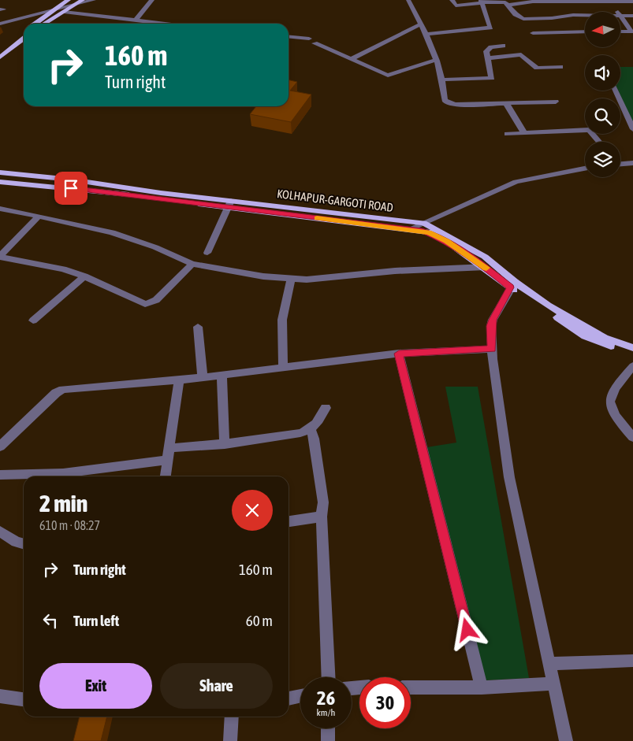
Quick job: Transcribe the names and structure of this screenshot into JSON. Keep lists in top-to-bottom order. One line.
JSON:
{"streets":{"main road":["KOLHAPUR-GARGOTI ROAD"]},"north":"left","page":{"turn":["160 m","Turn right"],"heading":["2 min","610 m · 08:27"],"list":[{"name":"Turn right","value":"160 m"},{"name":"Turn left","value":"60 m"}],"buttons":["Exit","Share"],"speed":"26 km/h","limit":"30"}}
